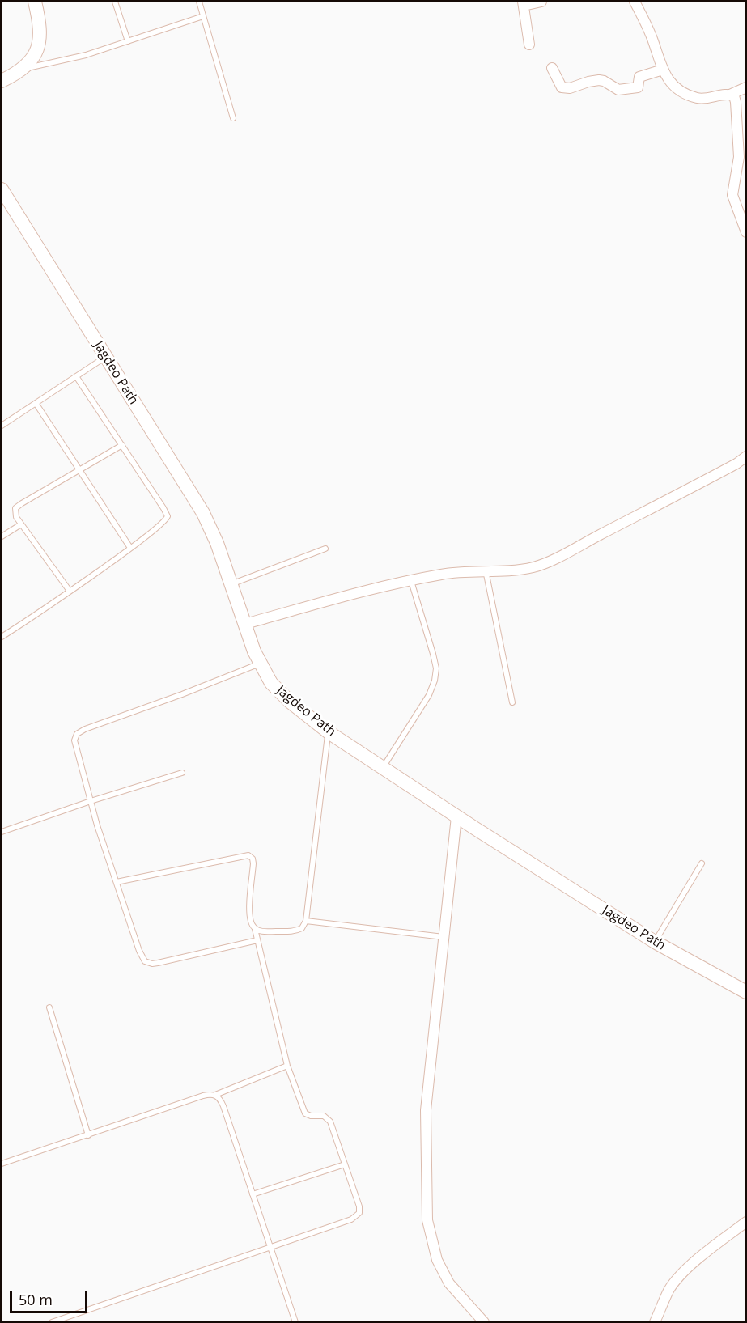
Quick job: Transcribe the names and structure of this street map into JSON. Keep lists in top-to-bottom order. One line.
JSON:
{"streets":{"main road":["Jagdeo Path"]},"scale_bar":"50 m"}
